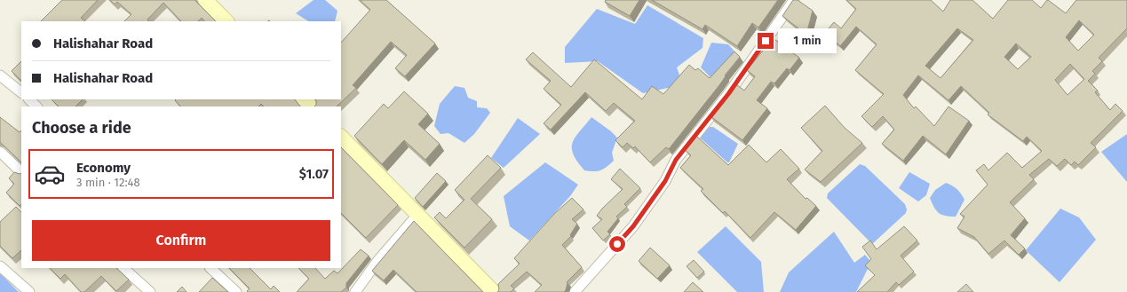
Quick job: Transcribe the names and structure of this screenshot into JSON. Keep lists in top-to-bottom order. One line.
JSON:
{"page":{"banner":["Halishahar Road","Halishahar Road"],"bubble":"1 min","heading":"Choose a ride","list":[{"name":"Economy","note":"3 min · 12:48","value":"$1.07"}],"buttons":"Confirm"}}
